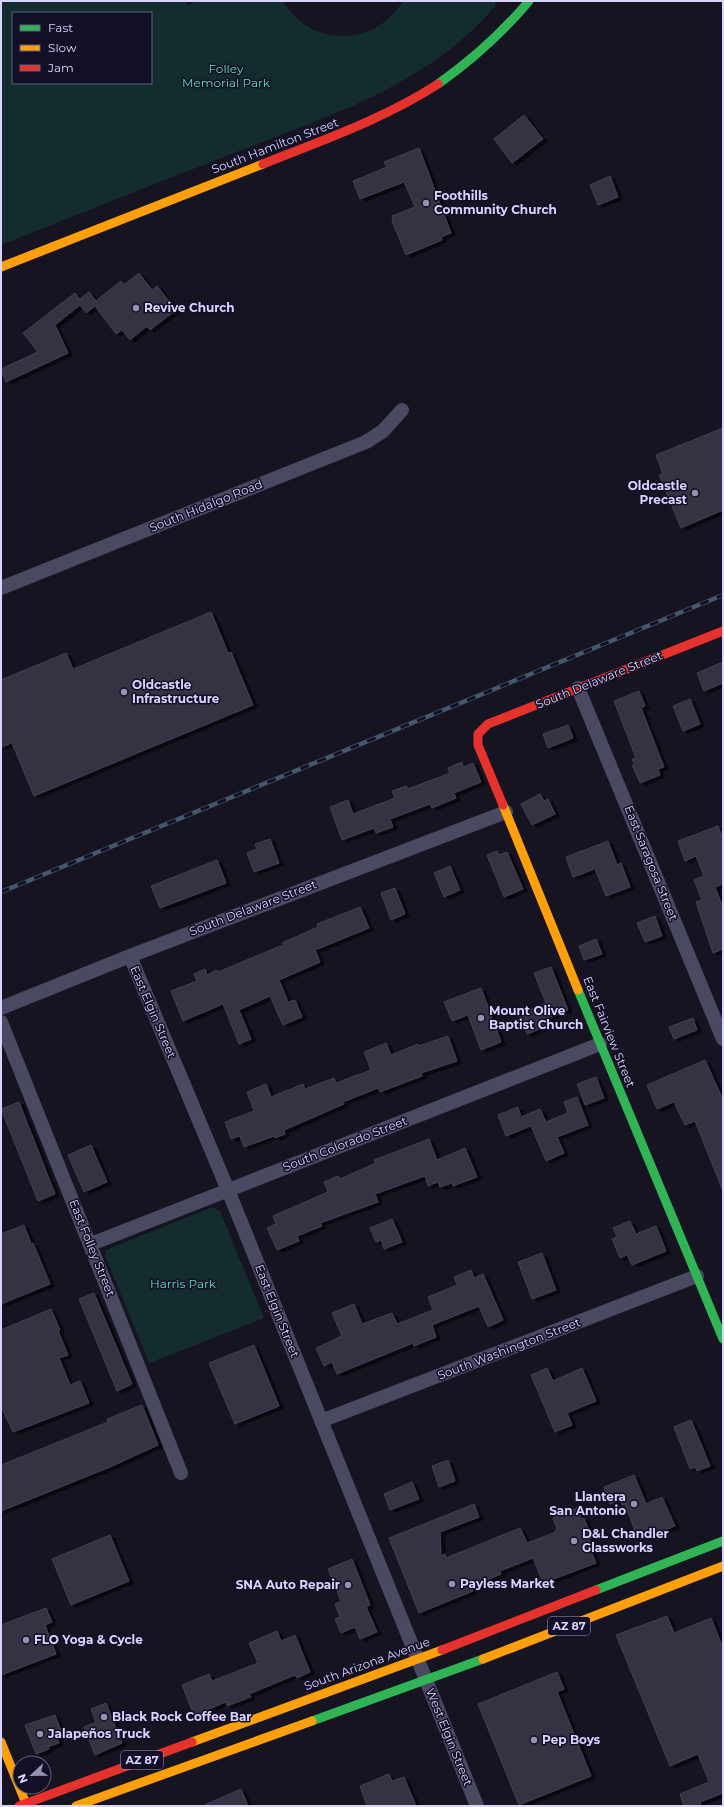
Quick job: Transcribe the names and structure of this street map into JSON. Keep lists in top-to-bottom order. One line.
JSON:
{"streets":{"street":["South Hamilton Street","South Hidalgo Road","South Delaware Street","East Saragosa Street","East Elgin Street","East Fairview Street","South Colorado Street","East Folley Street","South Washington Street","AZ 87","South Arizona Avenue","West Elgin Street"]},"crossings":[["South Delaware Street","East Saragosa Street"],["South Delaware Street","East Elgin Street"],["South Delaware Street","East Fairview Street"],["East Elgin Street","South Colorado Street"],["East Elgin Street","South Washington Street"],["East Elgin Street","South Arizona Avenue"],["East Elgin Street","West Elgin Street"],["East Fairview Street","South Colorado Street"],["East Fairview Street","South Washington Street"],["South Colorado Street","East Folley Street"],["South Arizona Avenue","West Elgin Street"]],"parks":["Folley Memorial Park","Harris Park"],"places":["Foothills Community Church","Revive Church","Oldcastle Precast","Oldcastle Infrastructure","Mount Olive Baptist Church","Llantera San Antonio","D&L Chandler Glassworks","Payless Market","SNA Auto Repair","FLO Yoga & Cycle","Black Rock Coffee Bar","Jalapeños Truck","Pep Boys"],"legend":["Fast","Slow","Jam"],"north":"left"}
